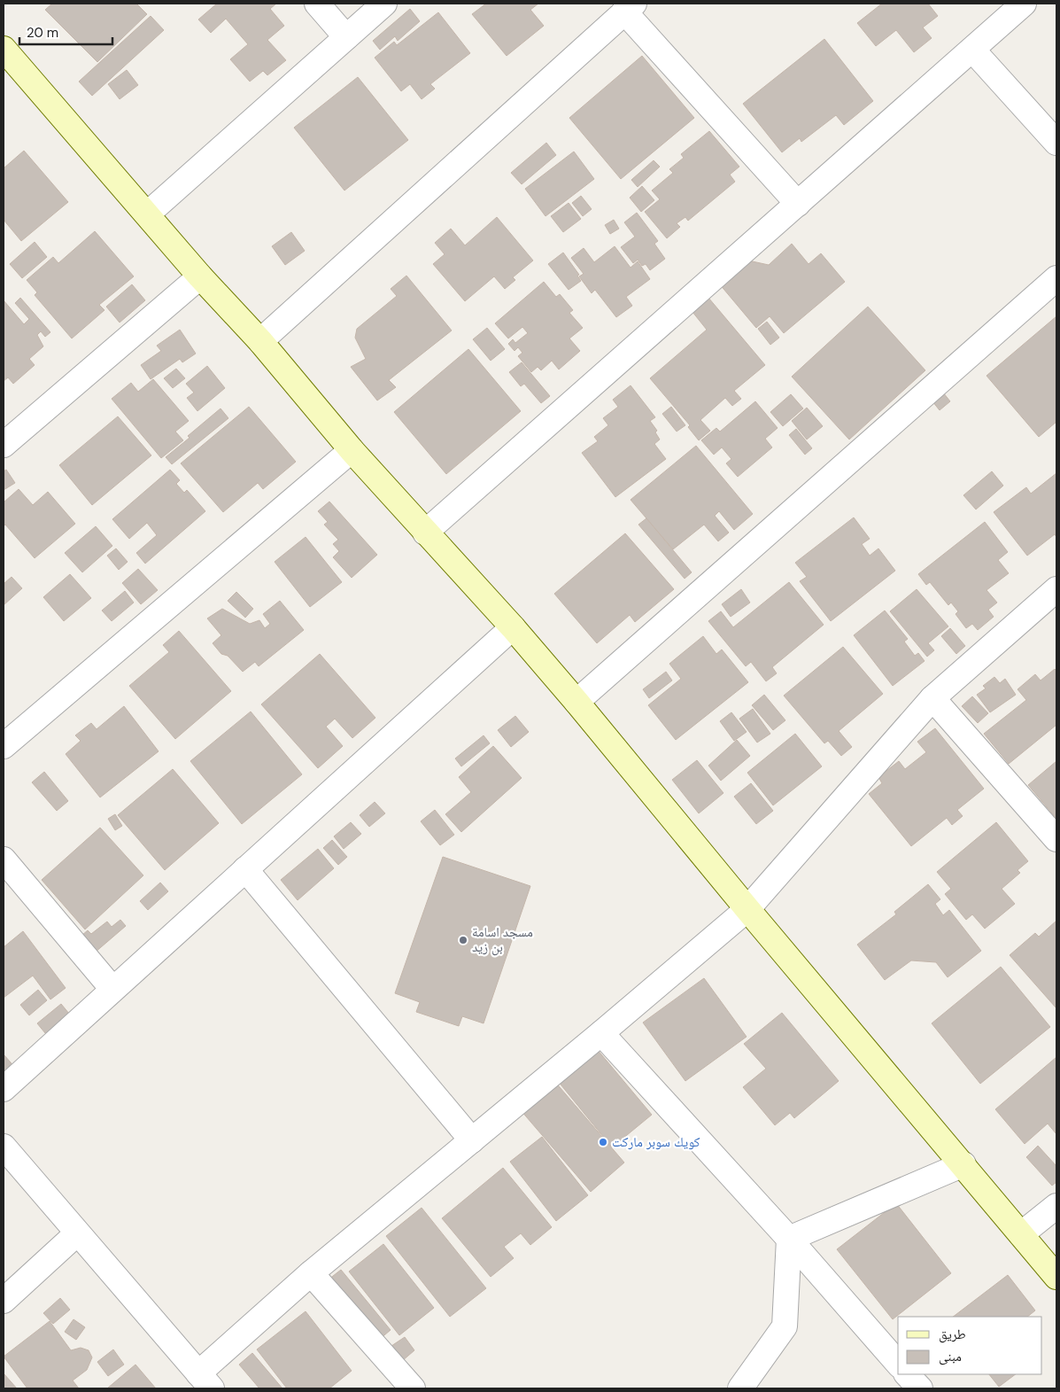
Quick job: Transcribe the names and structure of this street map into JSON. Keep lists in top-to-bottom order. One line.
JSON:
{"places":["مسجد اسامة بن زيد","كويك سوبر ماركت"],"legend":["طريق","مبنى"],"scale_bar":"20 m"}
